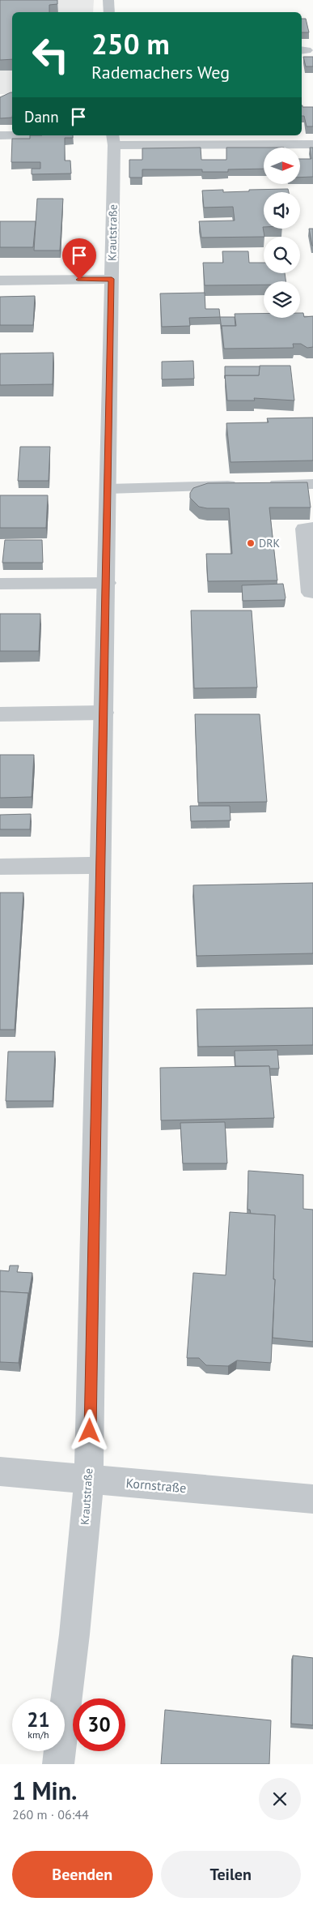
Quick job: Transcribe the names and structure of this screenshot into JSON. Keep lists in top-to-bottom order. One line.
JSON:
{"streets":{"street":["Krautstraße","Kornstraße"]},"crossings":[["Krautstraße","Kornstraße"]],"places":["DRK"],"north":"right","page":{"turn":["250 m","Rademachers Weg"],"then":"Dann","speed":"21 km/h","limit":"30","heading":["1 Min.","260 m · 06:44"],"buttons":["Beenden","Teilen"]}}
